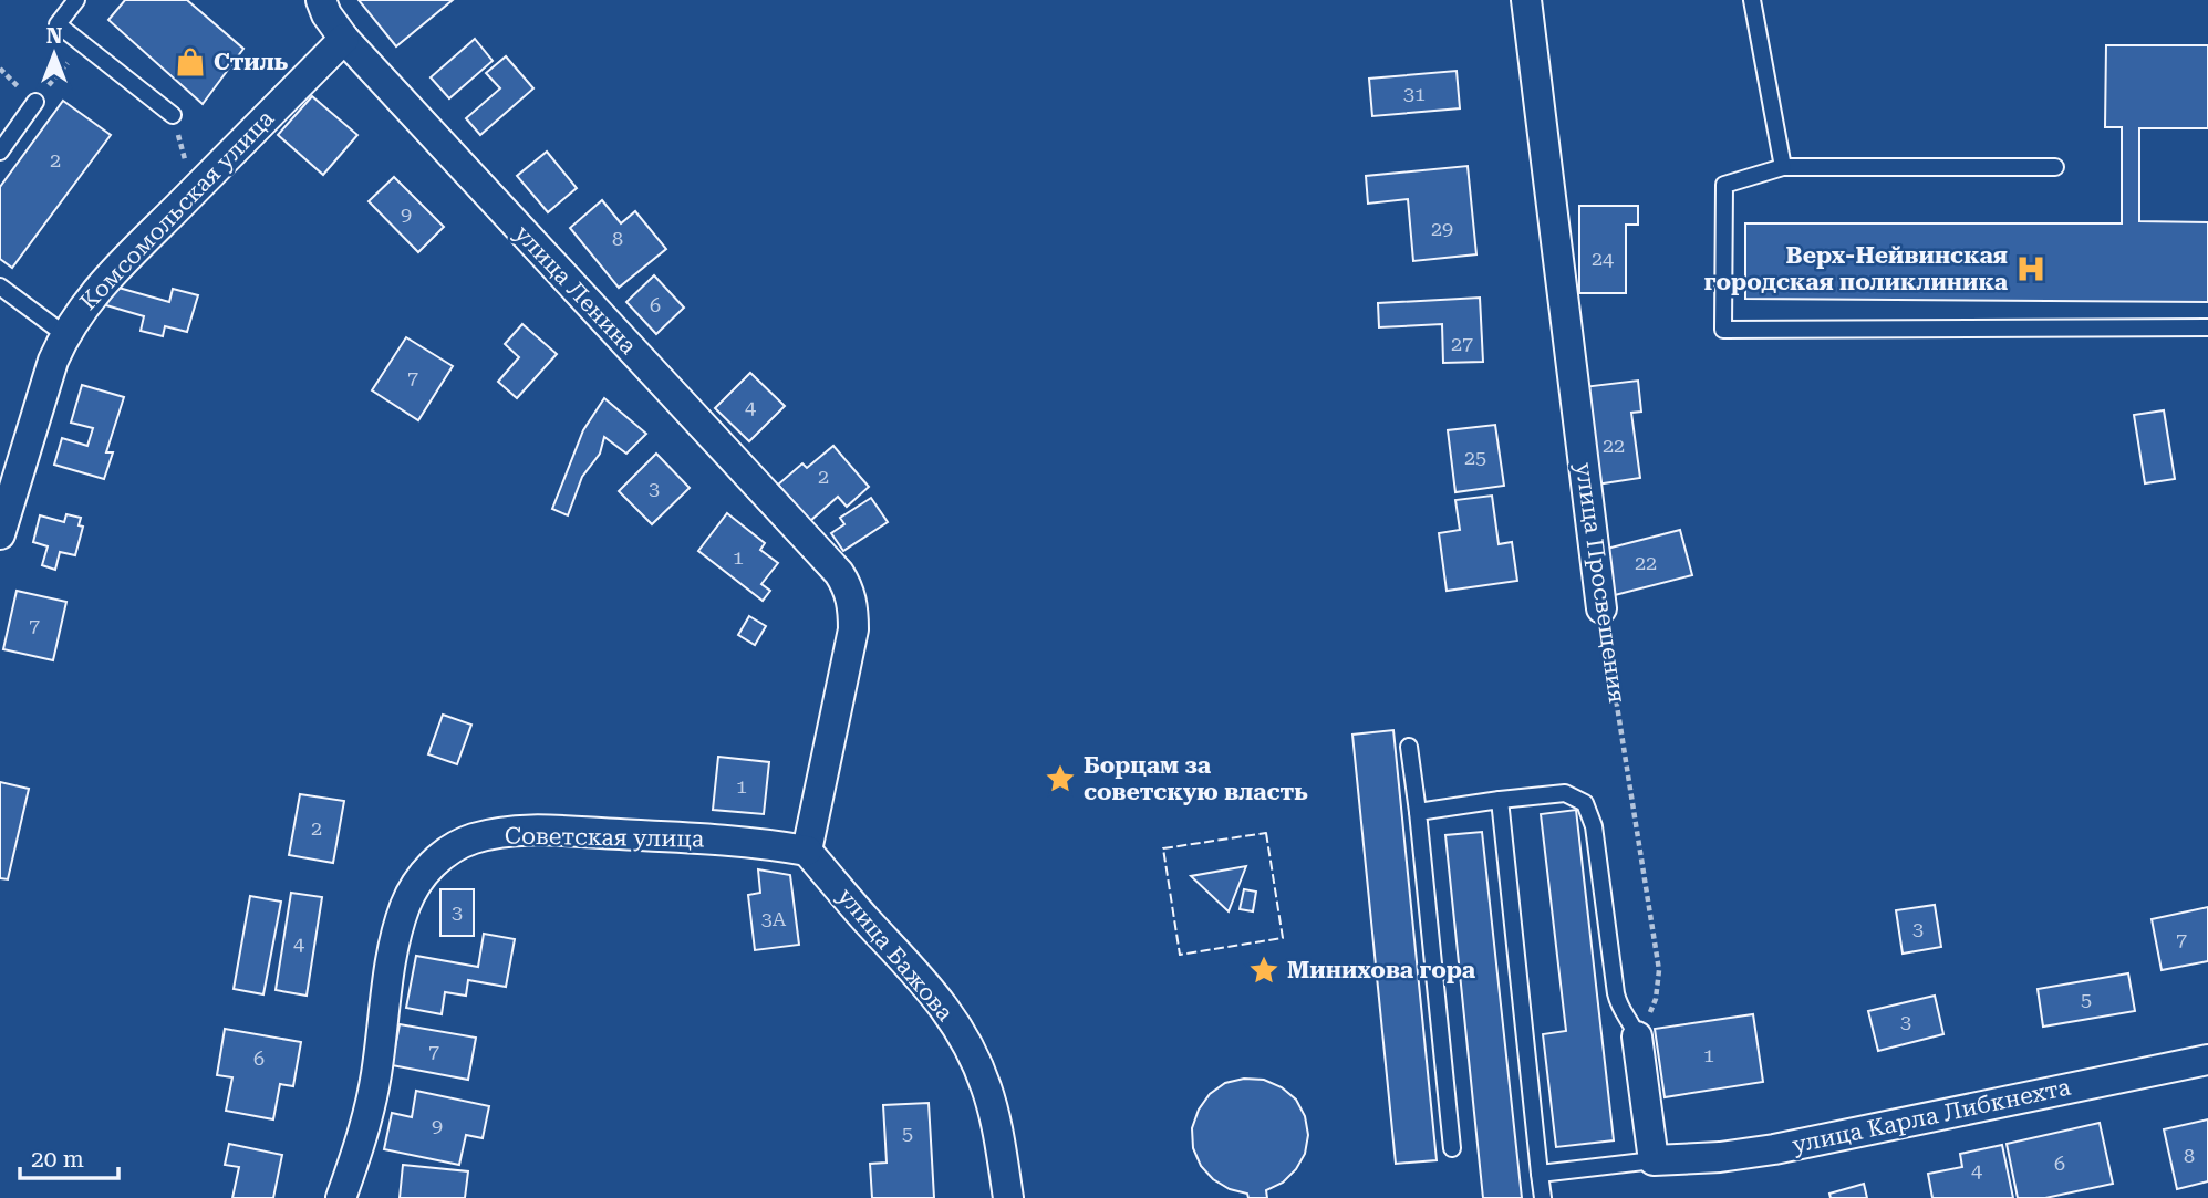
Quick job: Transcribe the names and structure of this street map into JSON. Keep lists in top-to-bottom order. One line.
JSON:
{"streets":{"street":["Комсомольская улица","улица Ленина","улица Просвещения","Советская улица","улица Бажова","улица Карла Либкнехта"]},"crossings":[["Комсомольская улица","улица Ленина"],["улица Ленина","Советская улица"],["улица Ленина","улица Бажова"],["Советская улица","улица Бажова"]],"places":{"shop":["Стиль"],"hospital":["Верх-Нейвинская городская поликлиника"],"place":["Борцам за советскую власть","Минихова гора"]},"house_numbers":["31","2","9","29","8","24","6","27","7","4","22","25","2","3","1","22","7","1","2","3","3А","3","7","4","5","3","7","1","6","9","5","8","6","4"],"scale_bar":"20 m","north":"top"}
